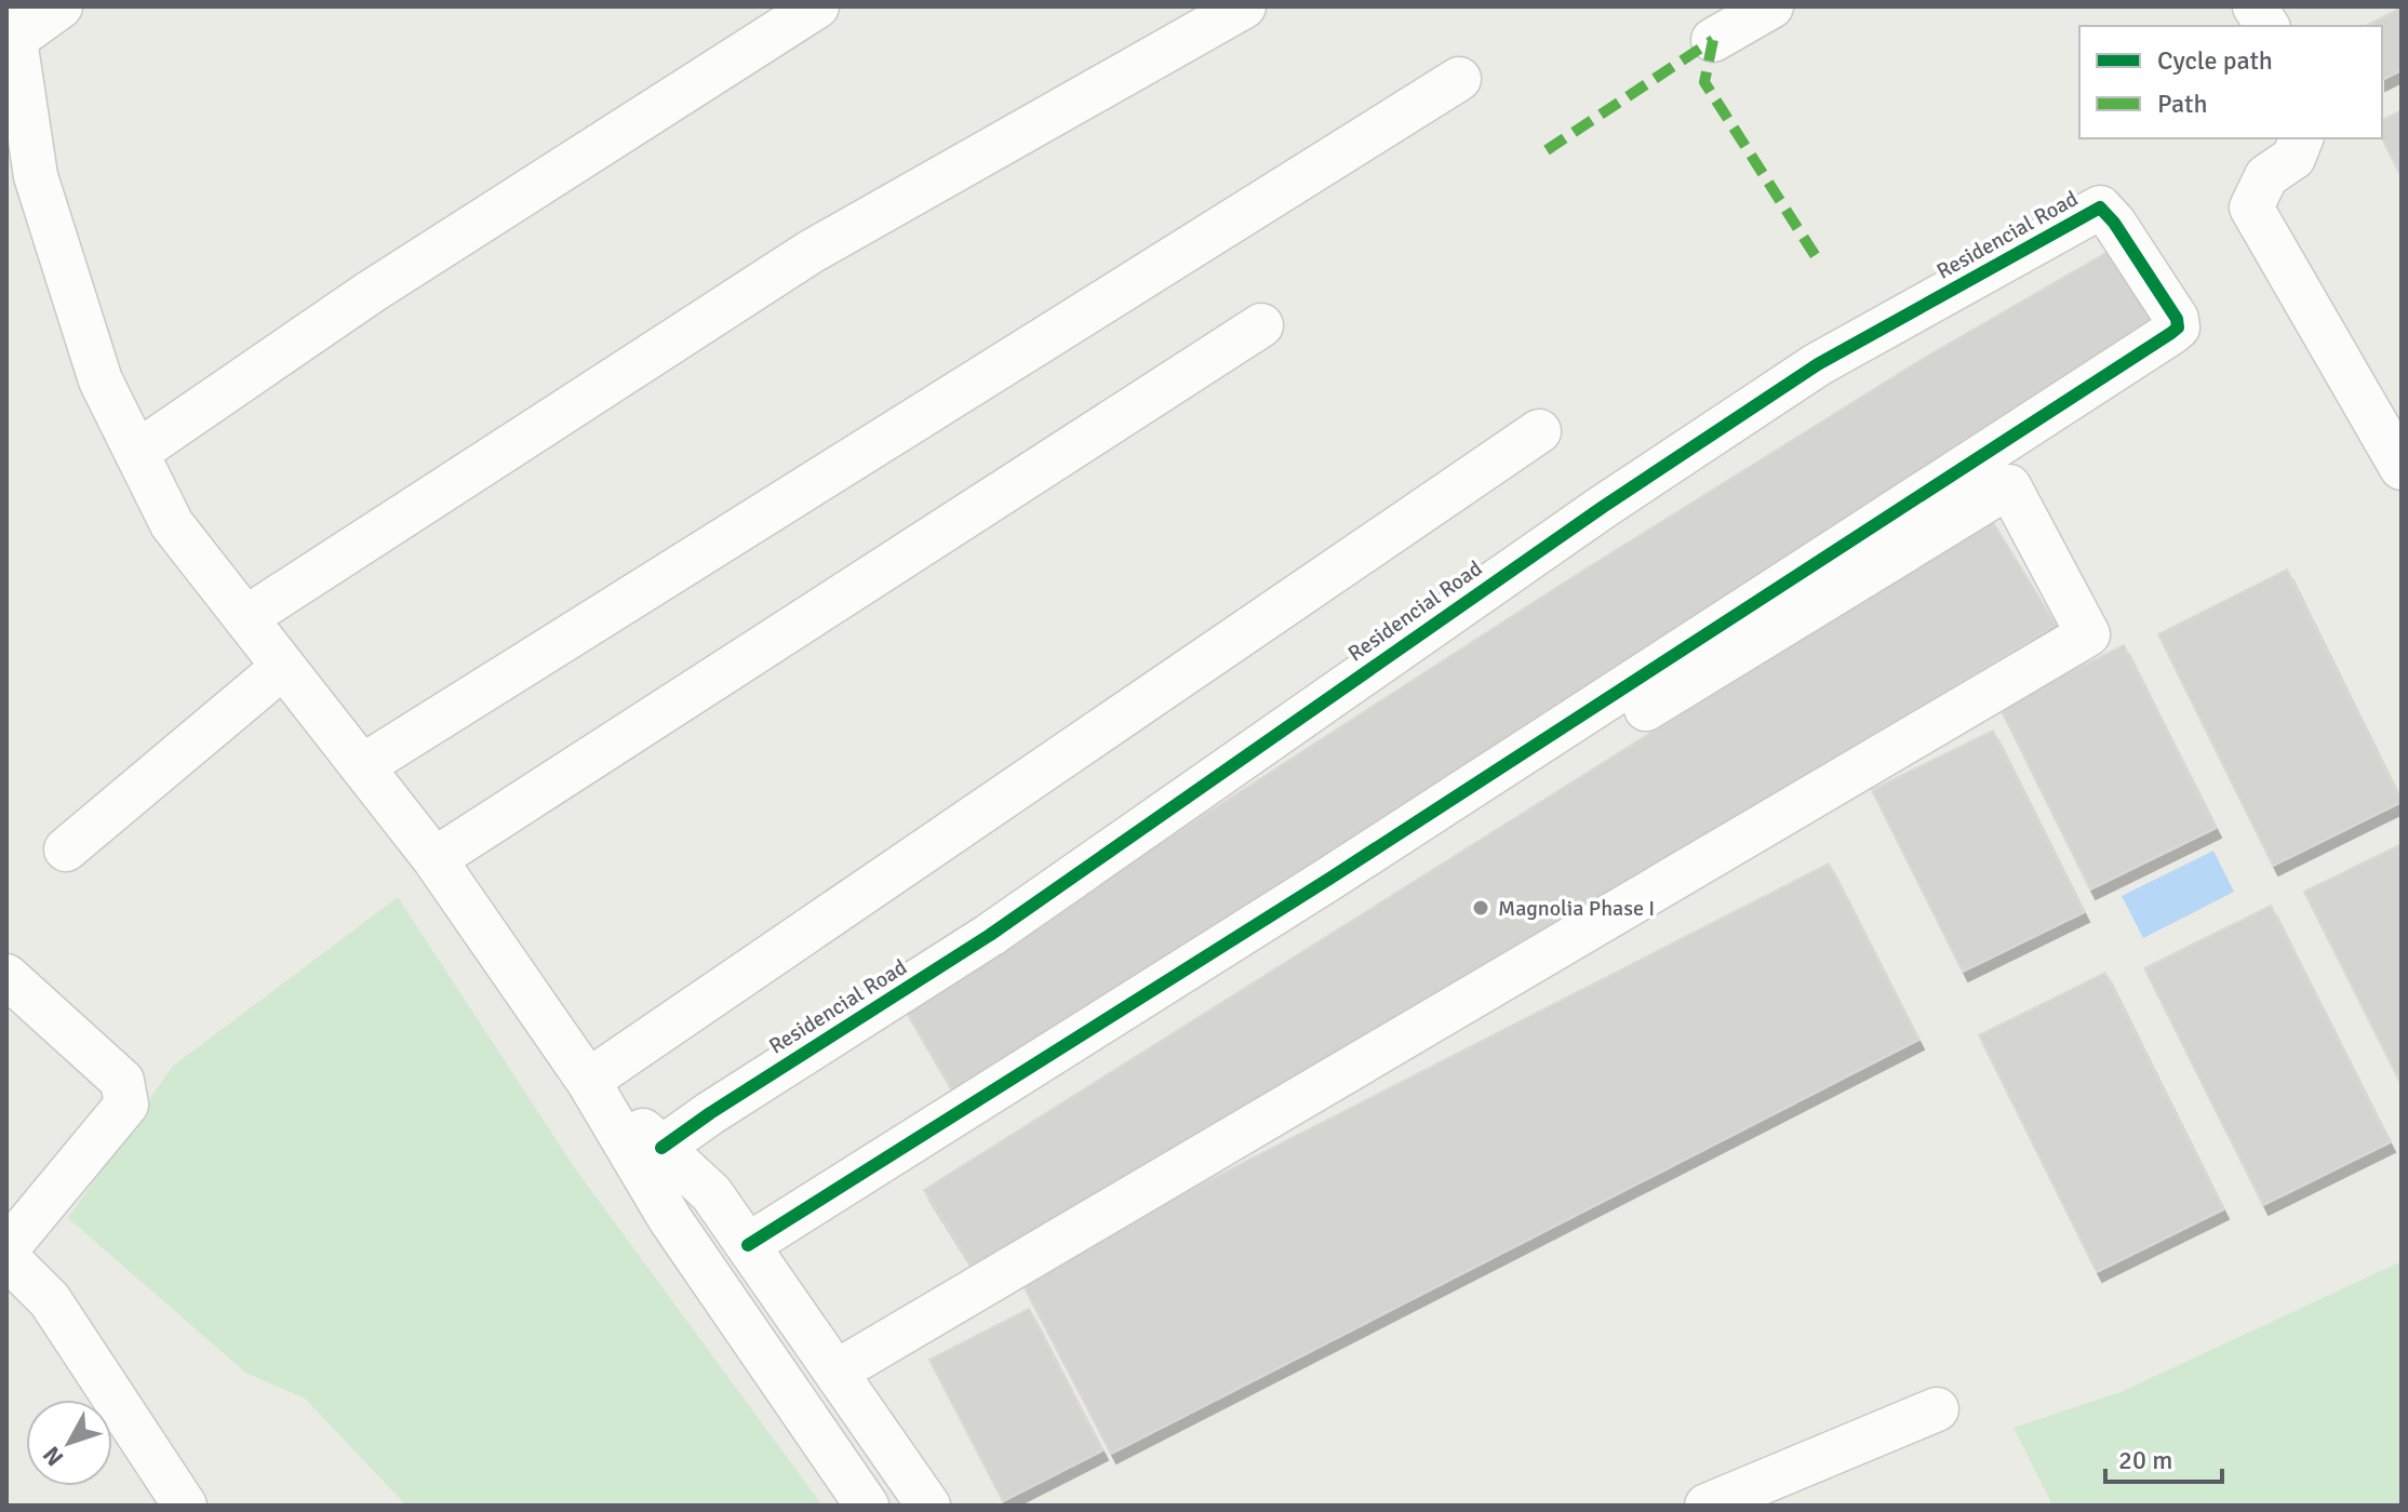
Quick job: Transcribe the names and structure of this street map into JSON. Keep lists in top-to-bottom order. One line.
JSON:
{"streets":{"street":["Residencial Road"]},"places":["Magnolia Phase I"],"legend":["Cycle path","Path"],"scale_bar":"20 m","north":"bottom left"}
